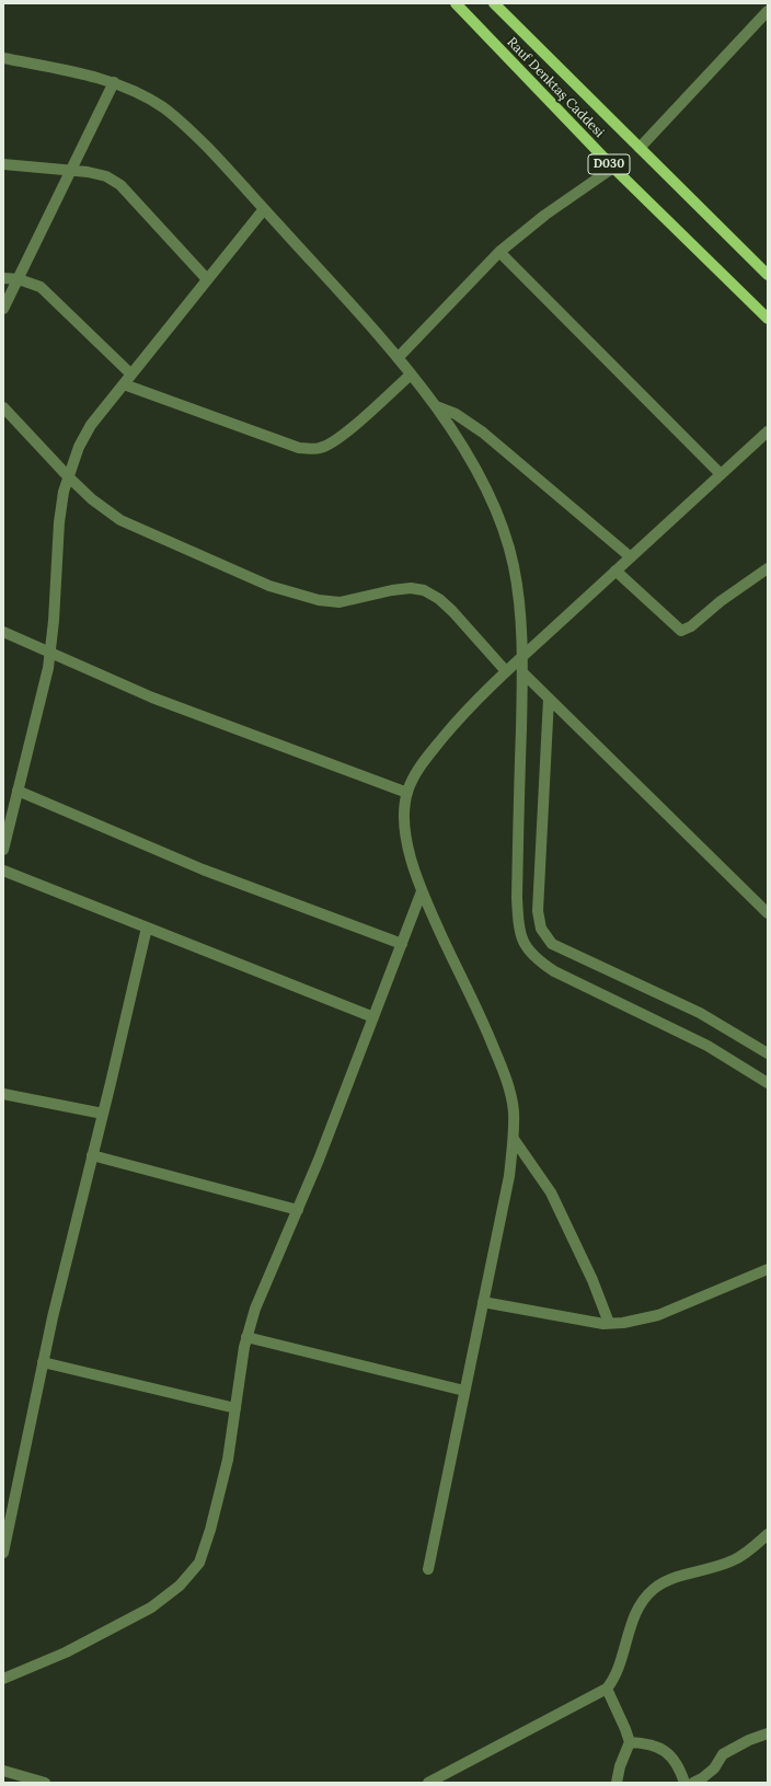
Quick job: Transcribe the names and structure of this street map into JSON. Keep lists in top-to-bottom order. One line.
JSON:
{"streets":{"main road":["Rauf Denktaş Caddesi","D030"]}}
